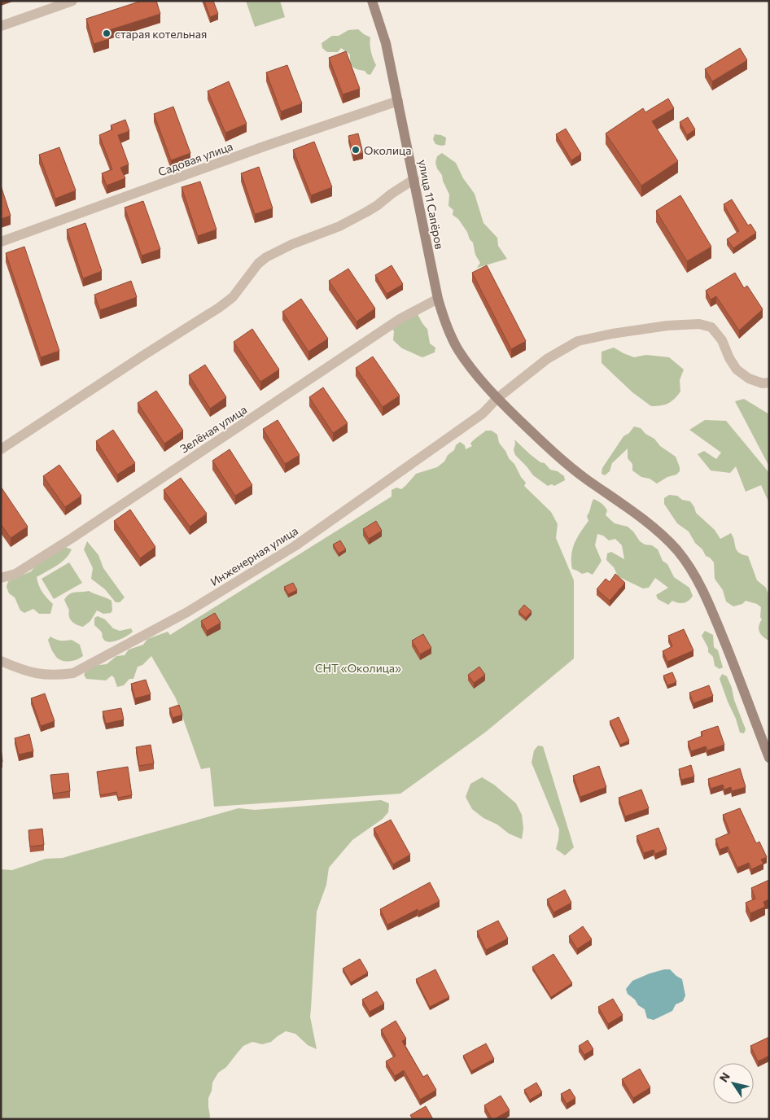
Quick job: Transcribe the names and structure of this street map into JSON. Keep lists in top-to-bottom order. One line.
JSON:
{"streets":{"main road":["улица 11 Сапёров"],"street":["Садовая улица","Зелёная улица","Инженерная улица"]},"crossings":[["Садовая улица","улица 11 Сапёров"],["улица 11 Сапёров","Зелёная улица"],["улица 11 Сапёров","Инженерная улица"]],"parks":["СНТ «Околица»"],"places":["старая котельная","Околица"],"north":"top left"}
